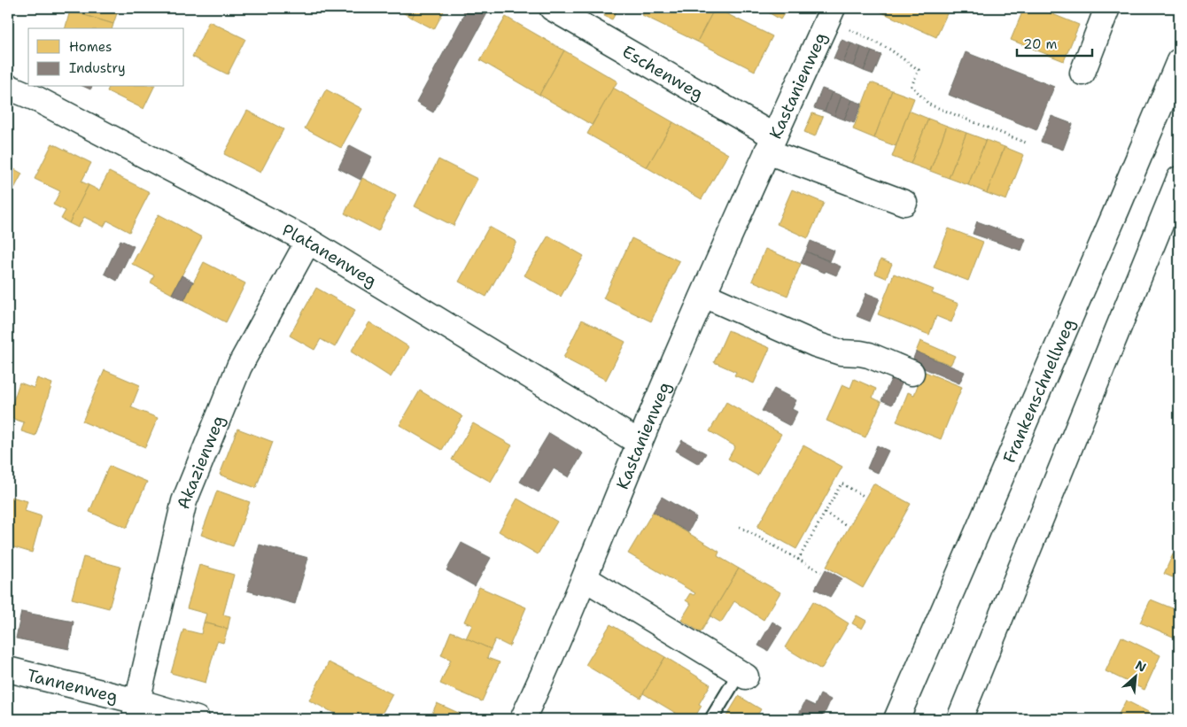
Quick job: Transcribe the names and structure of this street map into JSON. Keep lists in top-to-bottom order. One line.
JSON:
{"streets":{"main road":["Eschenweg","Kastanienweg","Platanenweg","Frankenschnellweg","Akazienweg","Tannenweg"]},"crossings":[["Eschenweg","Kastanienweg"],["Kastanienweg","Platanenweg"],["Platanenweg","Akazienweg"],["Akazienweg","Tannenweg"]],"legend":["Homes","Industry"],"scale_bar":"20 m","north":"top right"}
